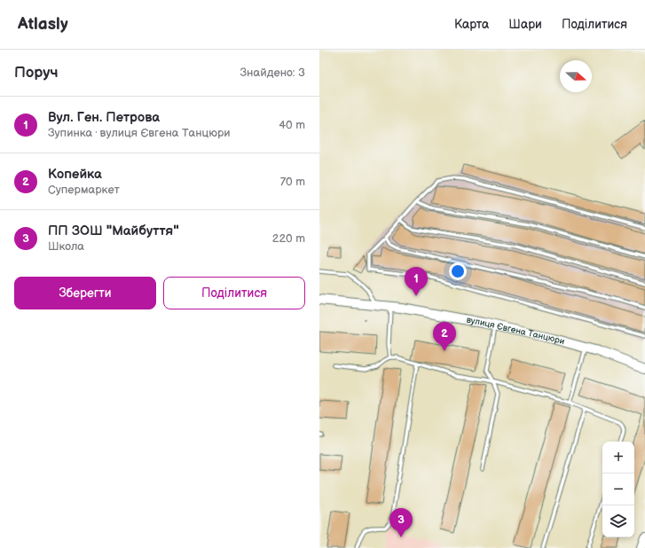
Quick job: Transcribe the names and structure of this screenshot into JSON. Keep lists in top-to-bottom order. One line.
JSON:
{"streets":{"street":["вулиця Євгена Танцюри"]},"north":"right","page":{"header":"Atlasly","nav":["Карта","Шари","Поділитися"],"heading":["Поруч","Знайдено: 3"],"list":[{"mark":"1","name":"Вул. Ген. Петрова","note":"Зупинка · вулиця Євгена Танцюри","value":"40 m"},{"mark":"2","name":"Копейка","note":"Супермаркет","value":"70 m"},{"mark":"3","name":"ПП ЗОШ \"Майбуття\"","note":"Школа","value":"220 m"}],"buttons":["Зберегти","Поділитися"],"pins":["1","2","3"],"map_buttons":["+","−"]}}
